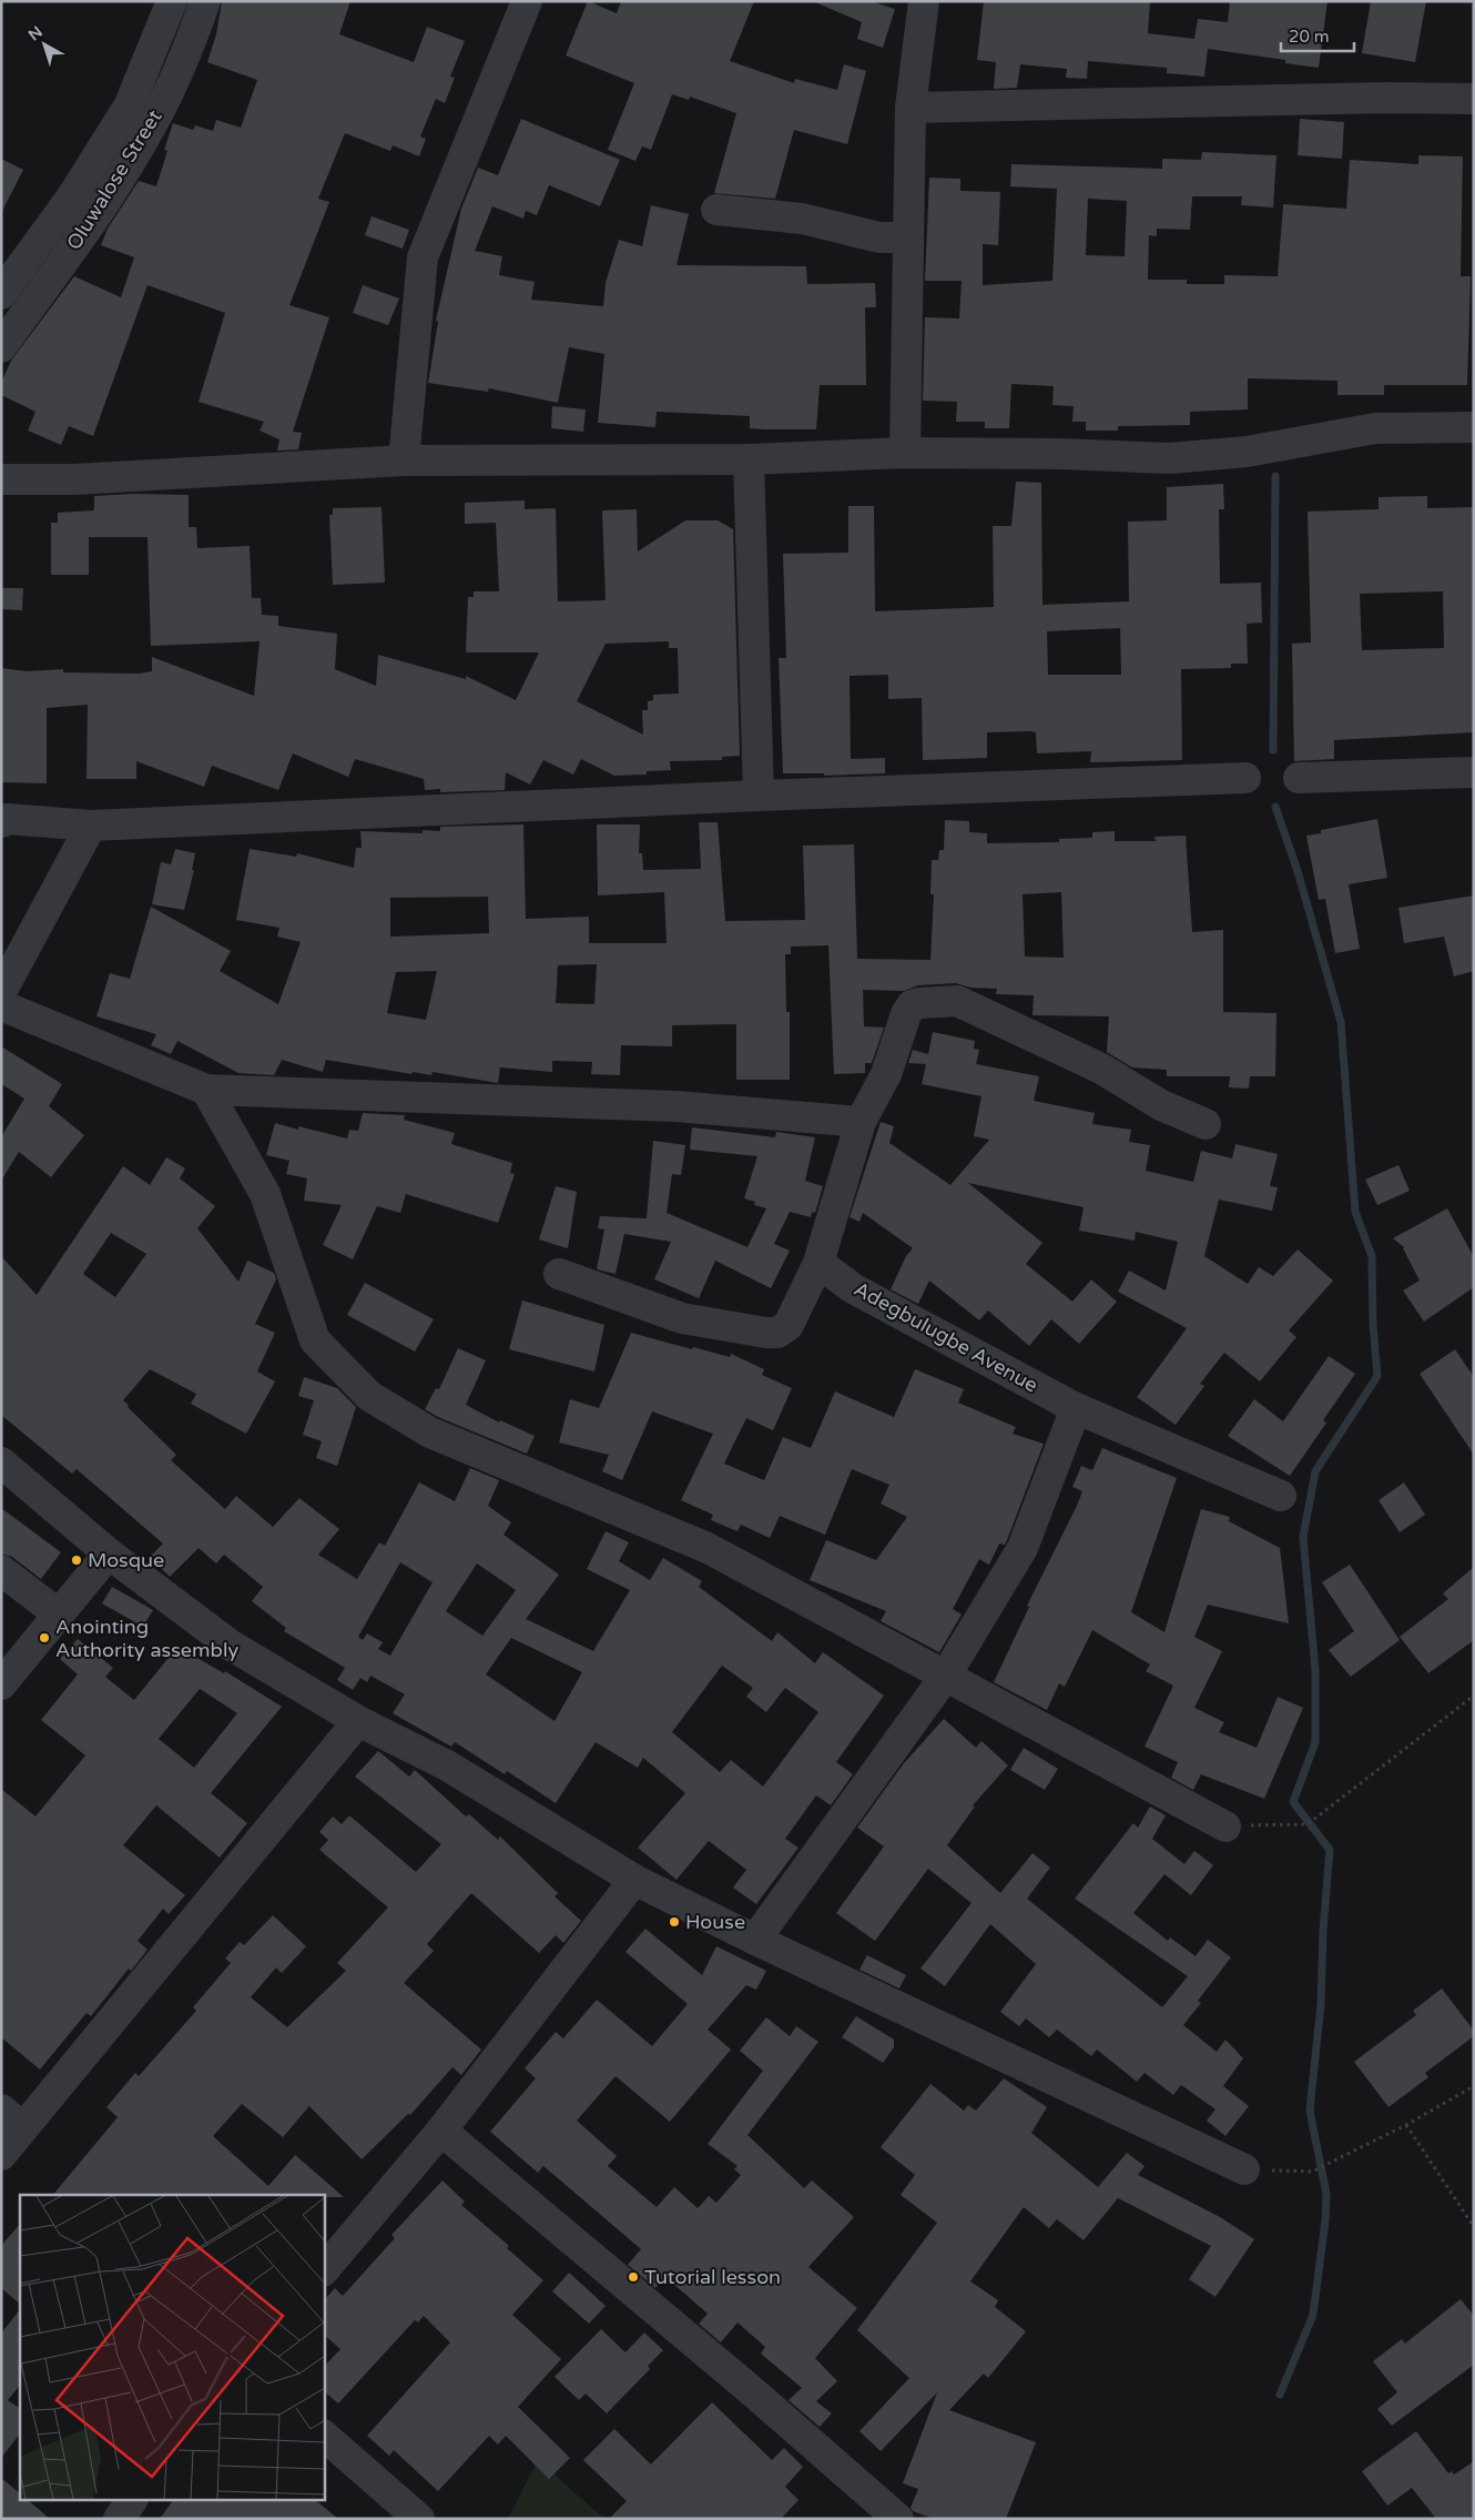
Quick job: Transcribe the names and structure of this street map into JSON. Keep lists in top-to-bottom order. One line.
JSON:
{"streets":{"street":["Oluwalose Street","Adegbulugbe Avenue"]},"places":["Mosque","Anointing Authority assembly","House","Tutorial lesson"],"scale_bar":"20 m","north":"top left"}
